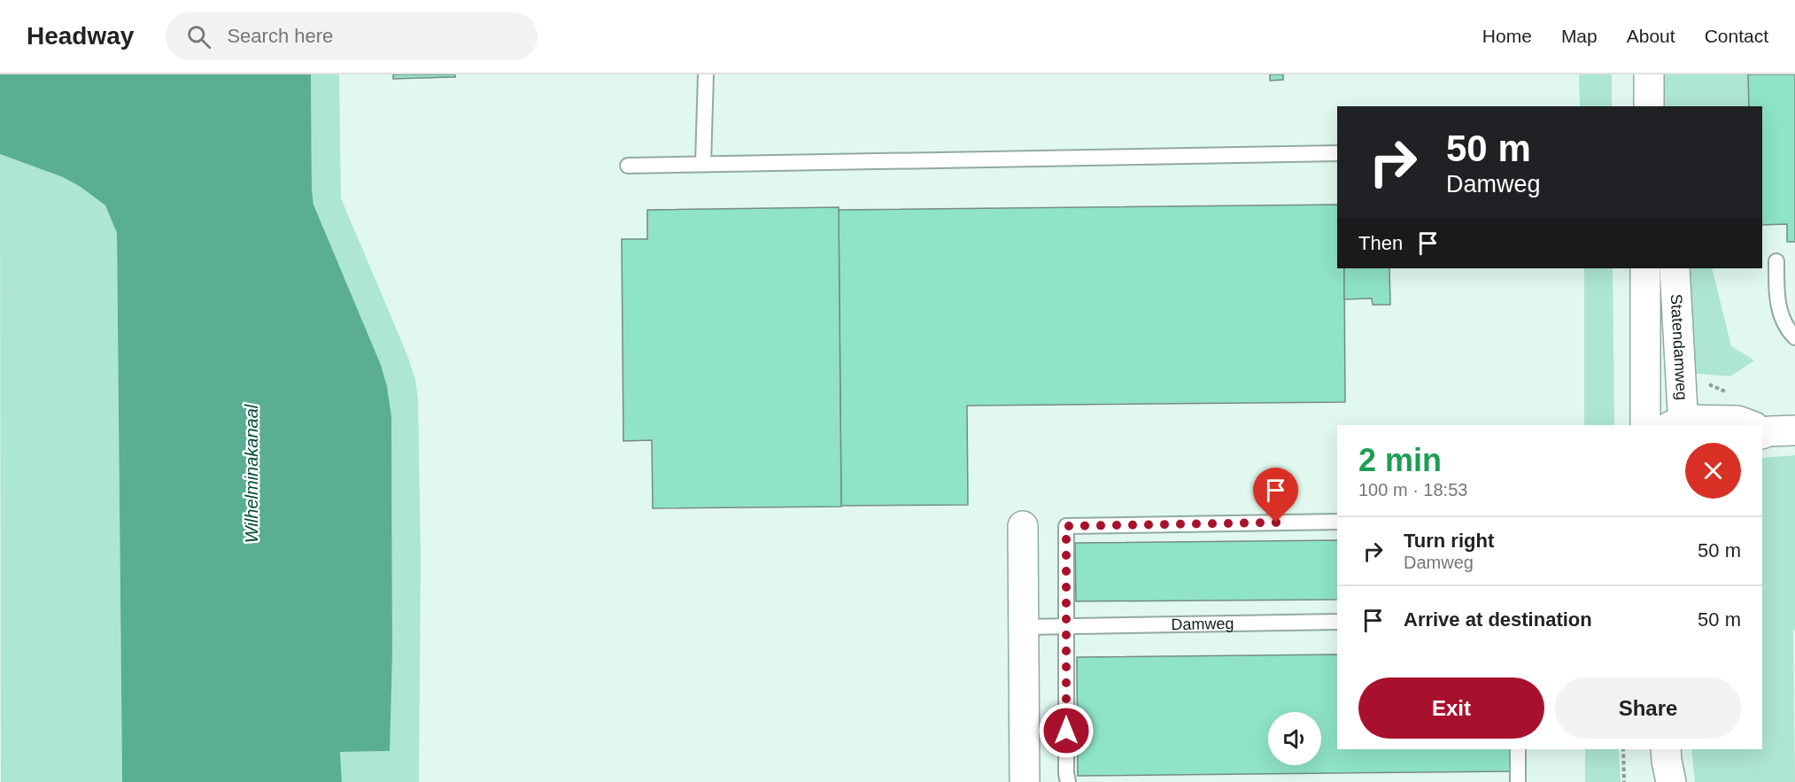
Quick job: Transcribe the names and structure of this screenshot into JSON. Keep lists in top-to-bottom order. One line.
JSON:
{"streets":{"main road":["Statendamweg"],"lane":["Damweg"]},"water":["Wilhelminakanaal"],"page":{"header":"Headway","search":"Search here","nav":["Home","Map","About","Contact"],"turn":["50 m","Damweg"],"then":"Then","heading":["2 min","100 m · 18:53"],"list":[{"name":"Turn right","note":"Damweg","value":"50 m"},{"name":"Arrive at destination","value":"50 m"}],"buttons":["Exit","Share"]}}
